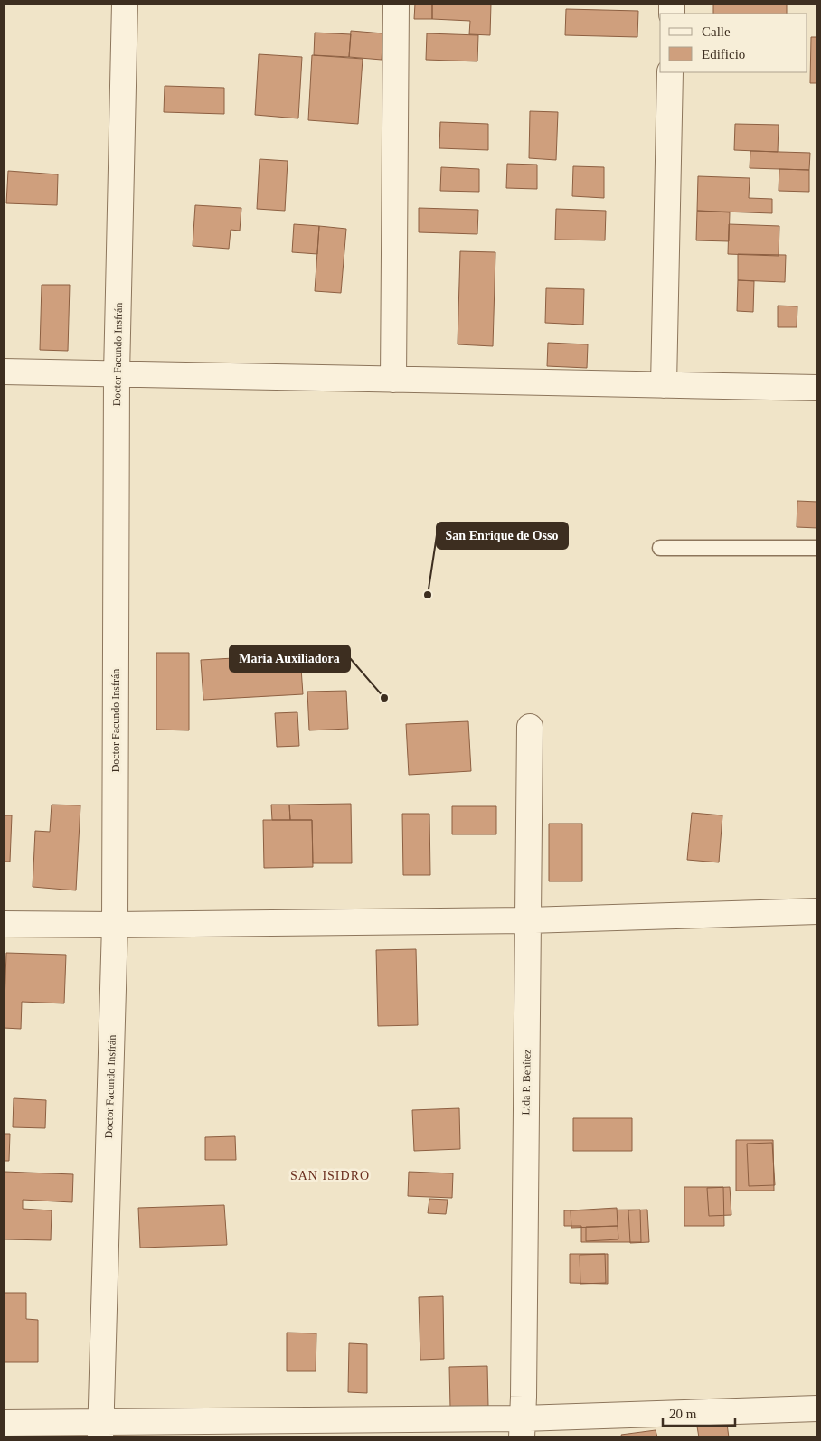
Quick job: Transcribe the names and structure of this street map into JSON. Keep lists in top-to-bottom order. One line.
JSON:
{"streets":{"street":["Doctor Facundo Insfrán","Lida P. Benítez"]},"districts":["SAN ISIDRO"],"places":["San Enrique de Osso","Maria Auxiliadora"],"legend":["Calle","Edificio"],"scale_bar":"20 m"}
